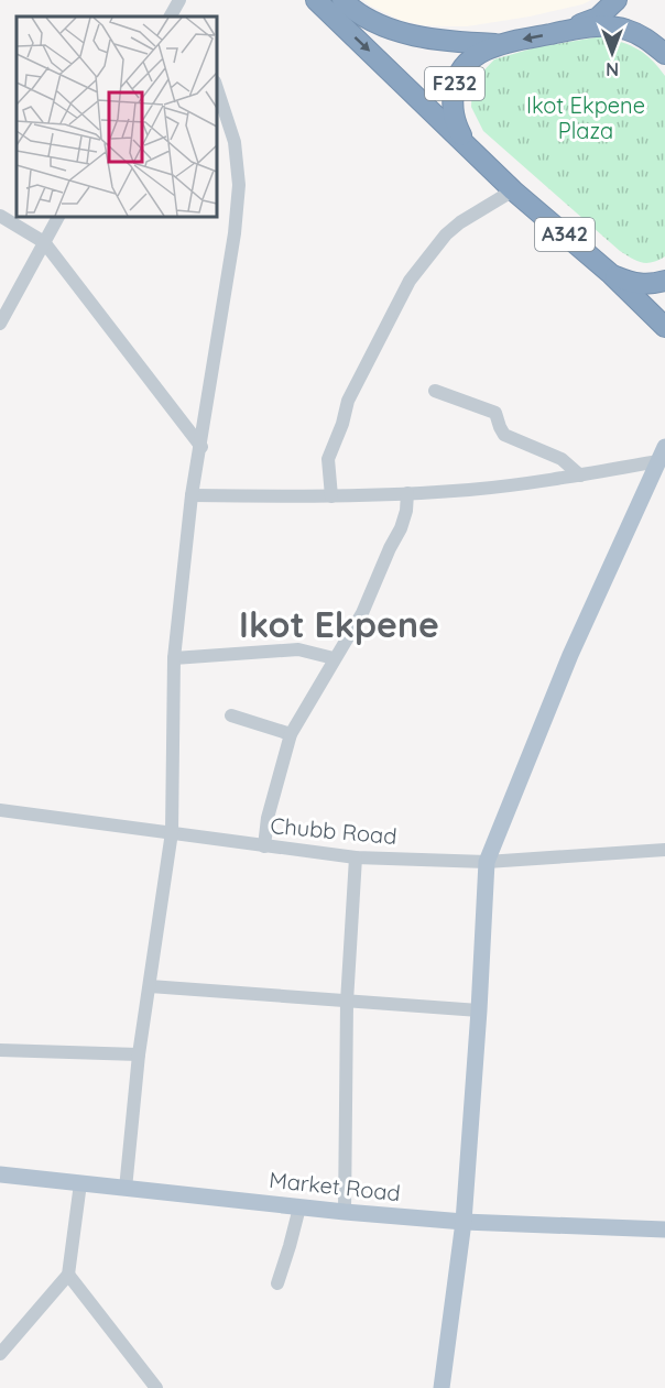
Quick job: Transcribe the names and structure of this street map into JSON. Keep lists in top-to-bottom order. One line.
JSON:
{"streets":{"highway":["F232","A342"],"main road":["Market Road"],"street":["Chubb Road"]},"crossings":[["F232","A342"]],"districts":["Ikot Ekpene"],"parks":["Ikot Ekpene Plaza"],"north":"bottom"}
